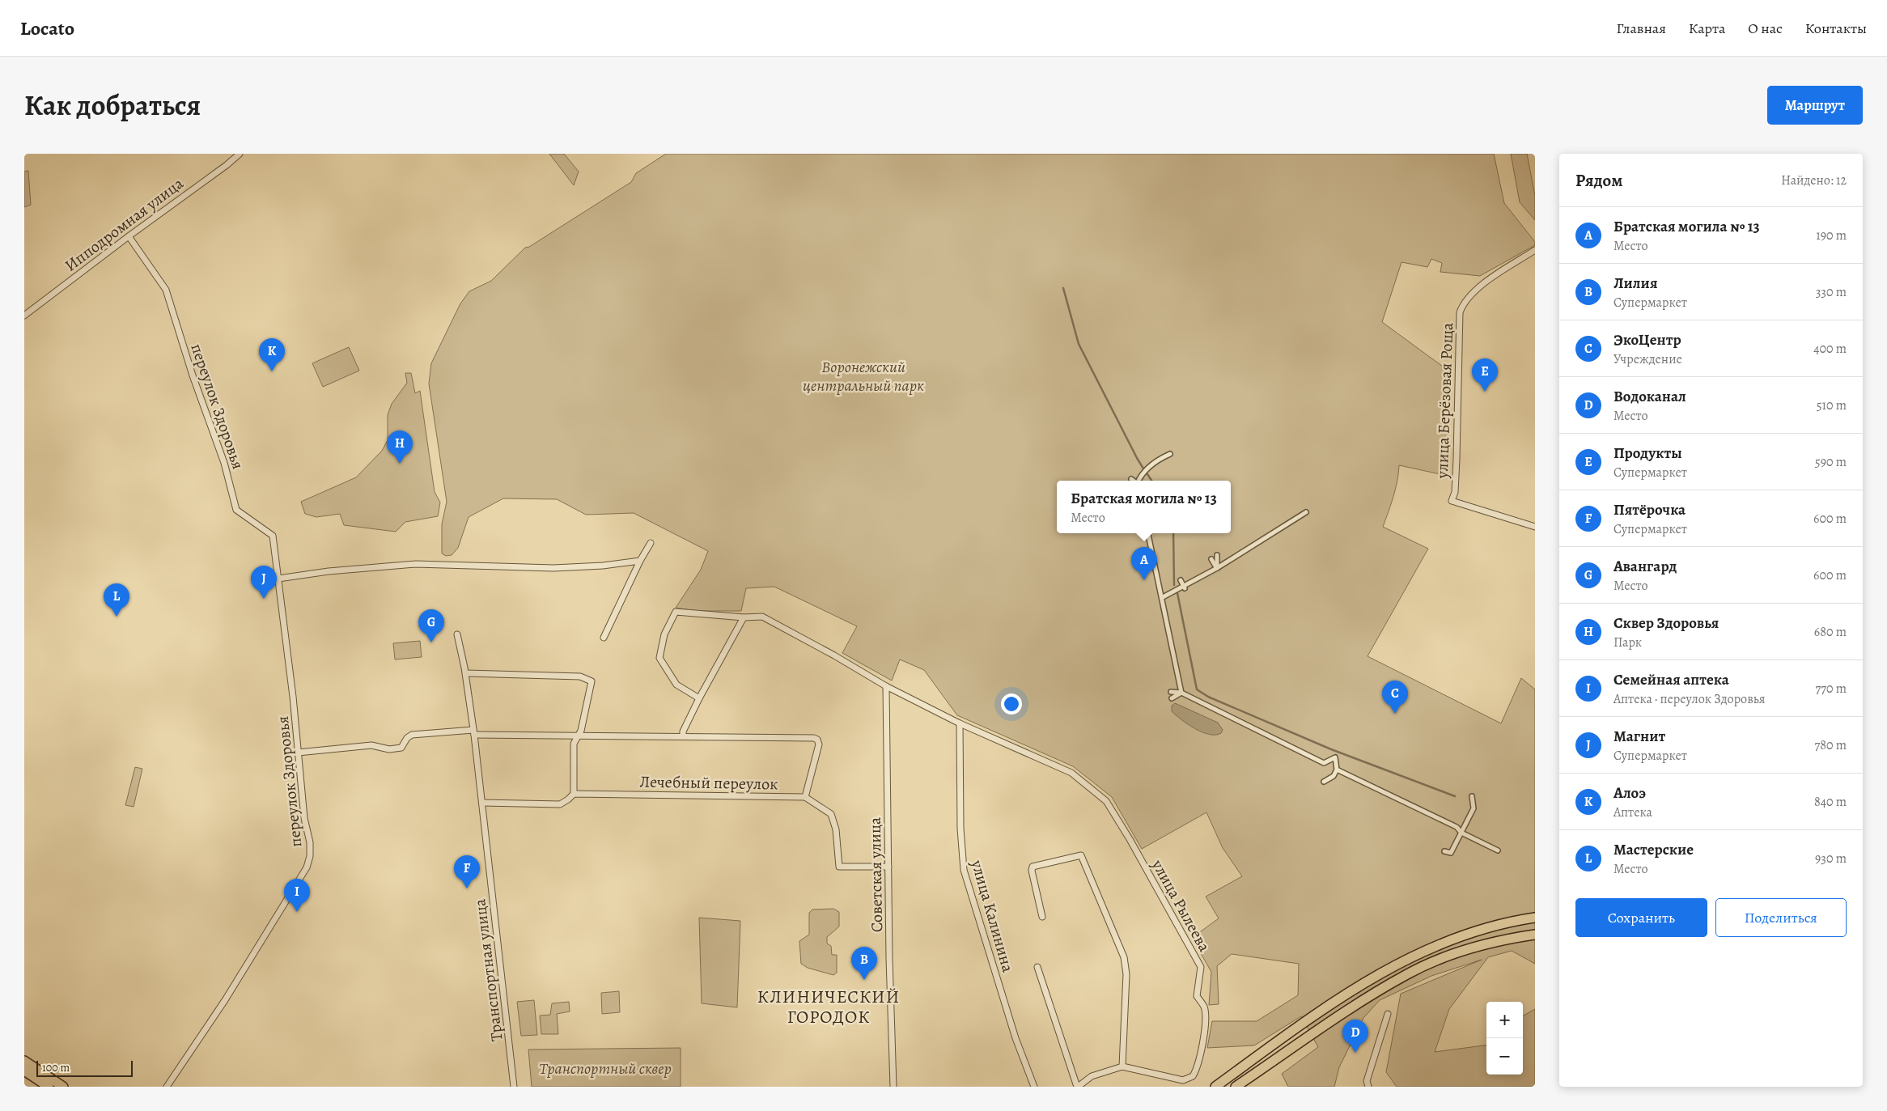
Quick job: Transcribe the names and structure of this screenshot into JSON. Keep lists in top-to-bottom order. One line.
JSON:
{"streets":{"street":["Ипподромная улица","улица Берёзовая Роща","переулок Здоровья","Лечебный переулок","Советская улица","улица Рылеева","улица Калинина","Транспортная улица"]},"crossings":[["Ипподромная улица","переулок Здоровья"],["Советская улица","улица Рылеева"],["улица Рылеева","улица Калинина"]],"districts":["КЛИНИЧЕСКИЙ ГОРОДОК"],"parks":["Воронежский центральный парк","Транспортный сквер"],"scale_bar":"100 m","page":{"header":"Locato","nav":["Главная","Карта","О нас","Контакты"],"title":"Как добраться","buttons":["Маршрут",["Сохранить","Поделиться"]],"heading":["Рядом","Найдено: 12"],"list":[{"mark":"A","name":"Братская могила № 13","note":"Место","value":"190 m"},{"mark":"B","name":"Лилия","note":"Супермаркет","value":"330 m"},{"mark":"C","name":"ЭкоЦентр","note":"Учреждение","value":"400 m"},{"mark":"D","name":"Водоканал","note":"Место","value":"510 m"},{"mark":"E","name":"Продукты","note":"Супермаркет","value":"590 m"},{"mark":"F","name":"Пятёрочка","note":"Супермаркет","value":"600 m"},{"mark":"G","name":"Авангард","note":"Место","value":"600 m"},{"mark":"H","name":"Сквер Здоровья","note":"Парк","value":"680 m"},{"mark":"I","name":"Семейная аптека","note":"Аптека · переулок Здоровья","value":"770 m"},{"mark":"J","name":"Магнит","note":"Супермаркет","value":"780 m"},{"mark":"K","name":"Алоэ","note":"Аптека","value":"840 m"},{"mark":"L","name":"Мастерские","note":"Место","value":"930 m"}],"pins":["K","E","H","A","J","L","G","C","F","I","B","D"],"popup":["Братская могила № 13","Место"],"map_buttons":["+","−"],"scale":"100 m"}}
